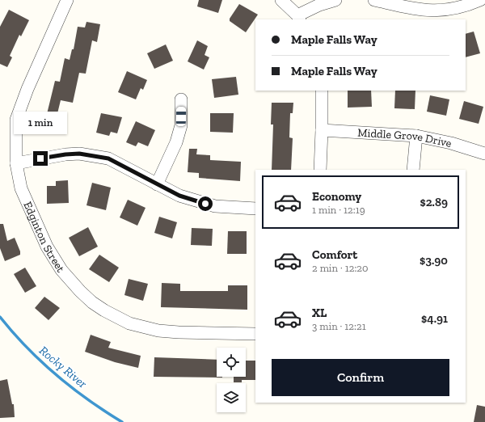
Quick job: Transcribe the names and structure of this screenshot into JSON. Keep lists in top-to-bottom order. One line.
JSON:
{"streets":{"street":["Middle Grove Drive","Edginton Street"]},"water":["Rocky River"],"page":{"banner":["Maple Falls Way","Maple Falls Way"],"bubble":"1 min","list":[{"name":"Economy","note":"1 min · 12:19","value":"$2.89"},{"name":"Comfort","note":"2 min · 12:20","value":"$3.90"},{"name":"XL","note":"3 min · 12:21","value":"$4.91"}],"buttons":"Confirm"}}
